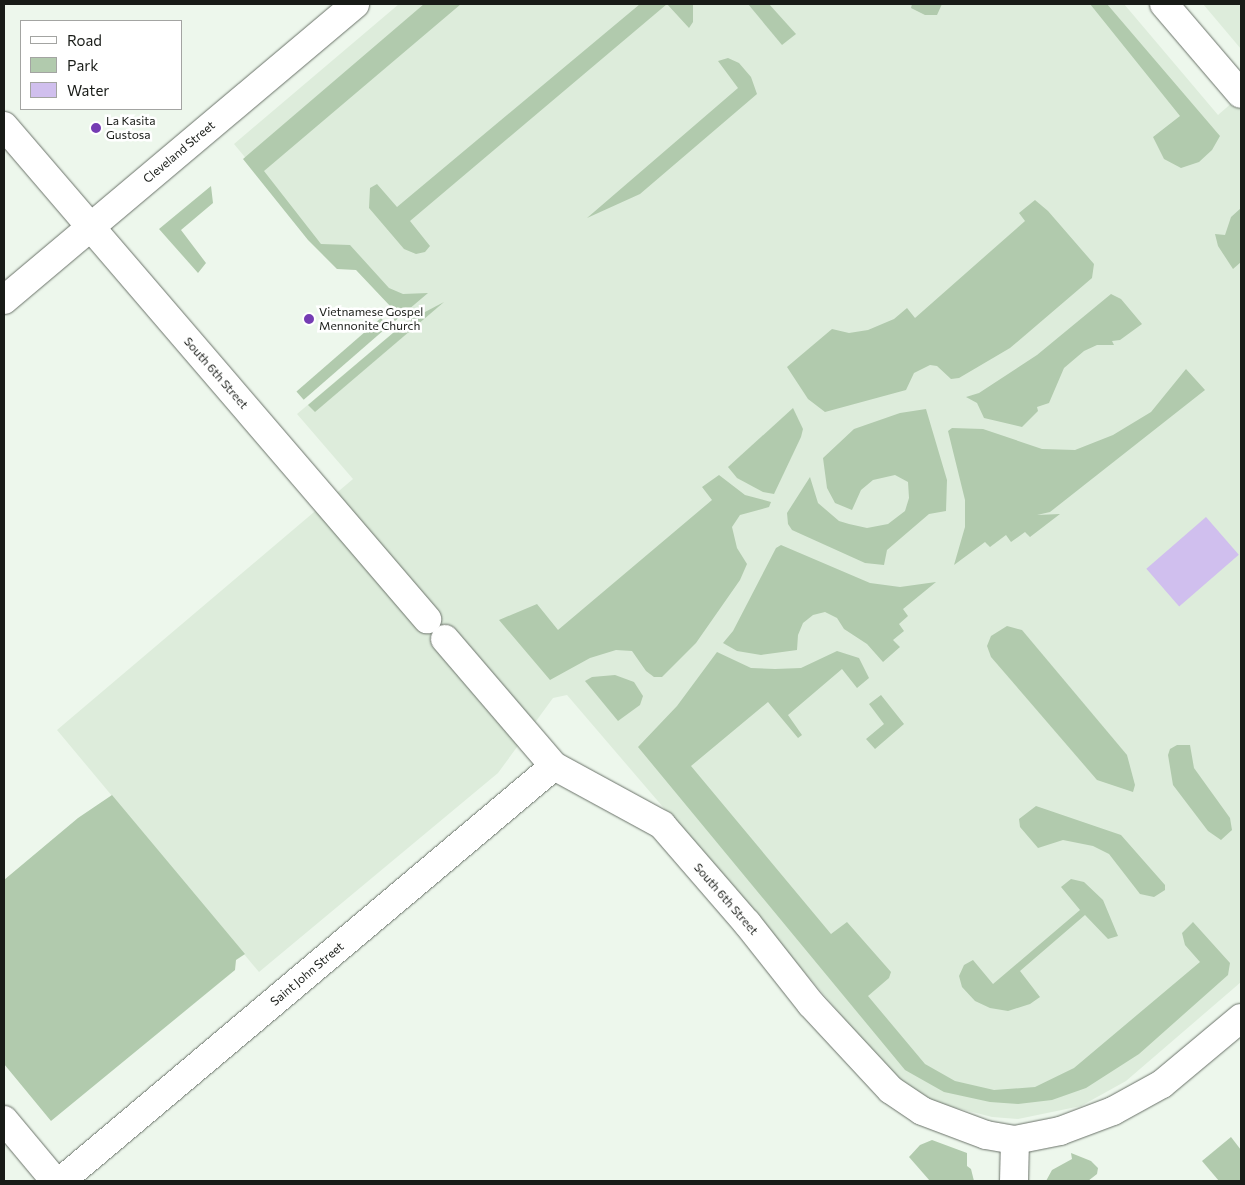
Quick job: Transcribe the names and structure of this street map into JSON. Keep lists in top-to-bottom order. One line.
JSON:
{"streets":{"main road":["Cleveland Street","South 6th Street","Saint John Street"]},"crossings":[["Cleveland Street","South 6th Street"],["South 6th Street","Saint John Street"]],"places":["La Kasita Gustosa","Vietnamese Gospel Mennonite Church"],"legend":["Road","Park","Water"]}
